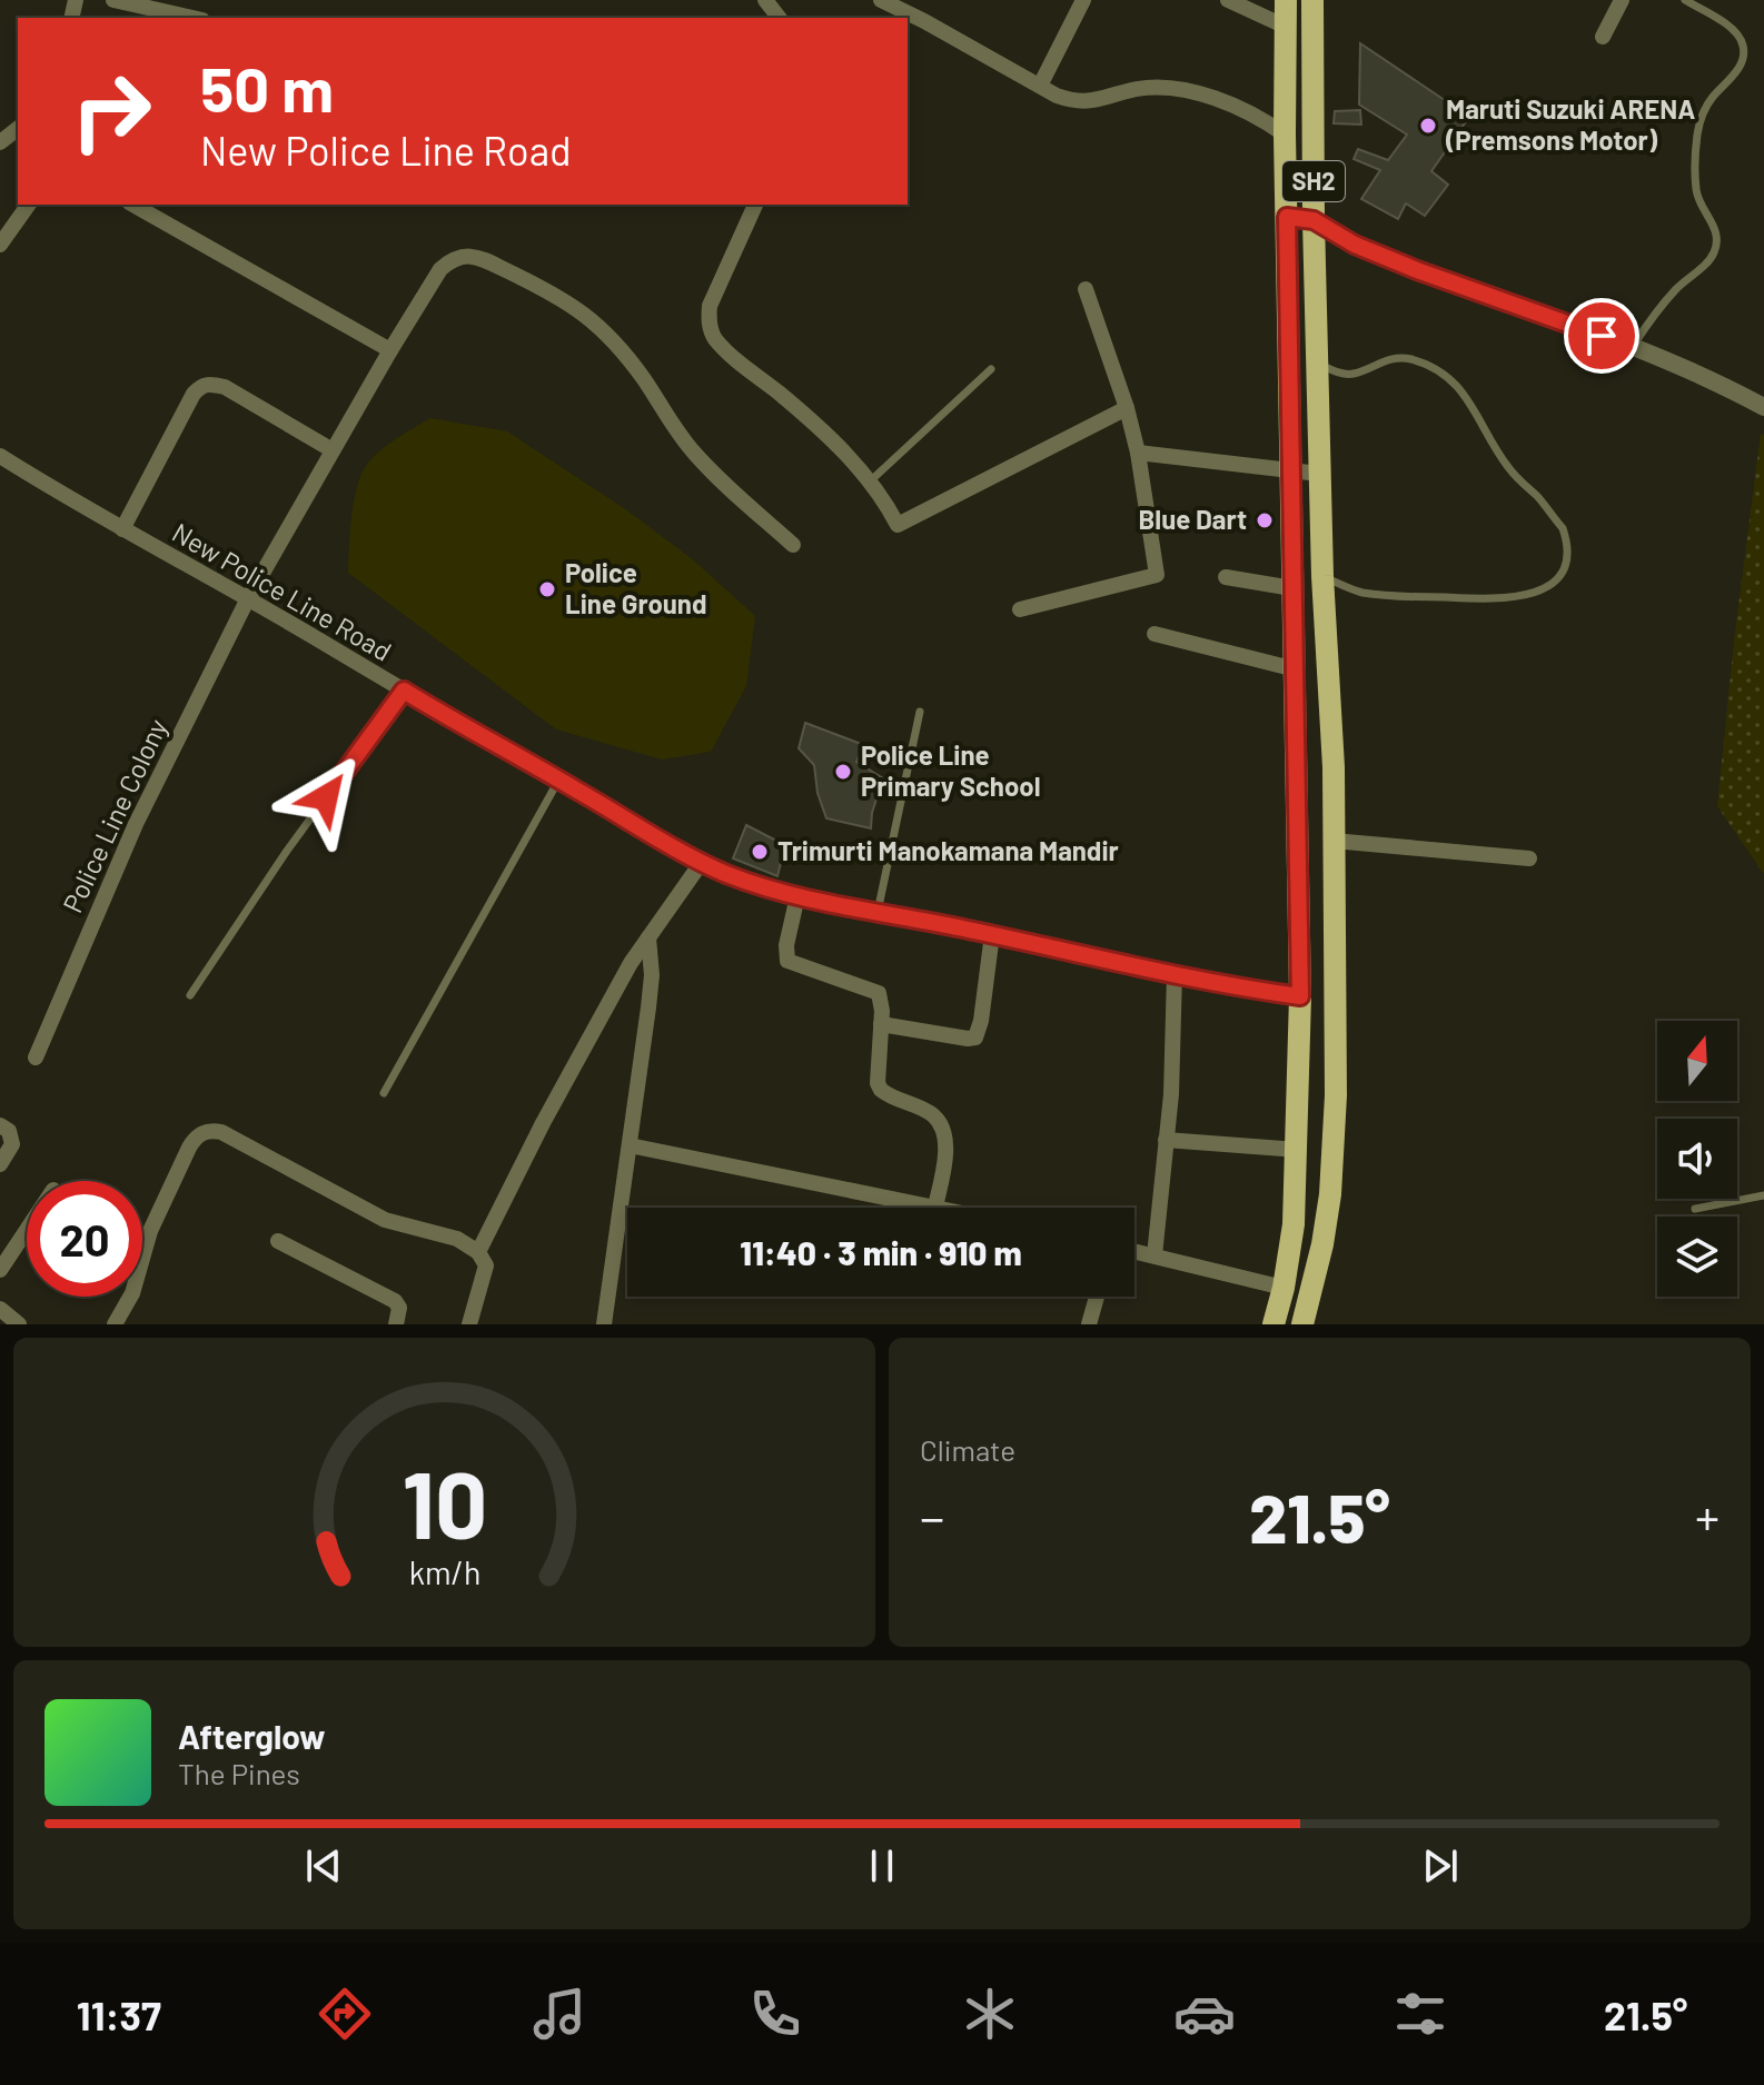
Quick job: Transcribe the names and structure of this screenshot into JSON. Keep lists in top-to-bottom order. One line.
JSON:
{"streets":{"main road":["SH2"],"street":["New Police Line Road","Police Line Colony"]},"crossings":[["SH2","New Police Line Road"],["New Police Line Road","Police Line Colony"]],"places":["Maruti Suzuki ARENA (Premsons Motor)","Blue Dart","Police Line Ground","Police Line Primary School","Trimurti Manokamana Mandir"],"north":"top","page":{"turn":["50 m","New Police Line Road"],"limit":"20","trip":"11:40 · 3 min · 910 m","tile":"Climate","heat":["−","21.5°","+"],"song":["Afterglow","The Pines"],"tabs":["11:37","21.5°"],"gauge":["10","km/h"]}}
